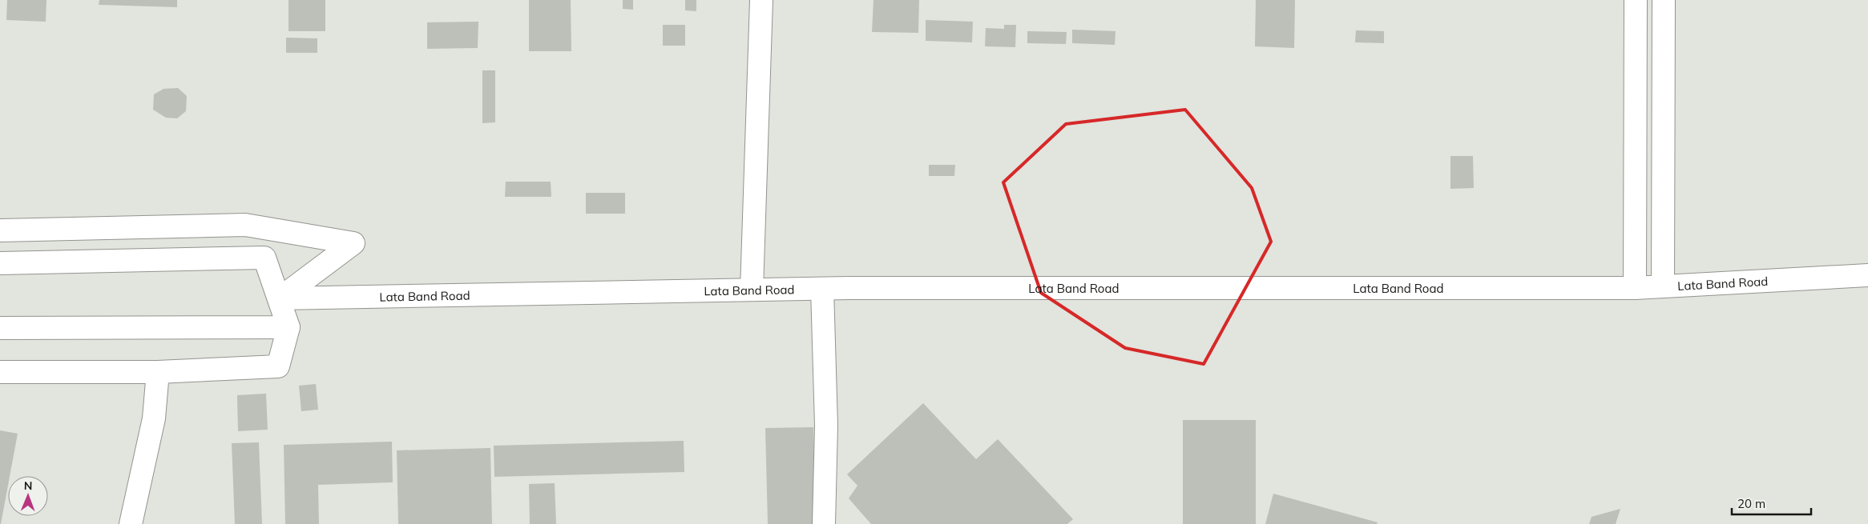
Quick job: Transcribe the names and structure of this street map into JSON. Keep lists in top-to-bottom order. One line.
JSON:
{"streets":{"main road":["Lata Band Road"]},"scale_bar":"20 m","north":"top"}
